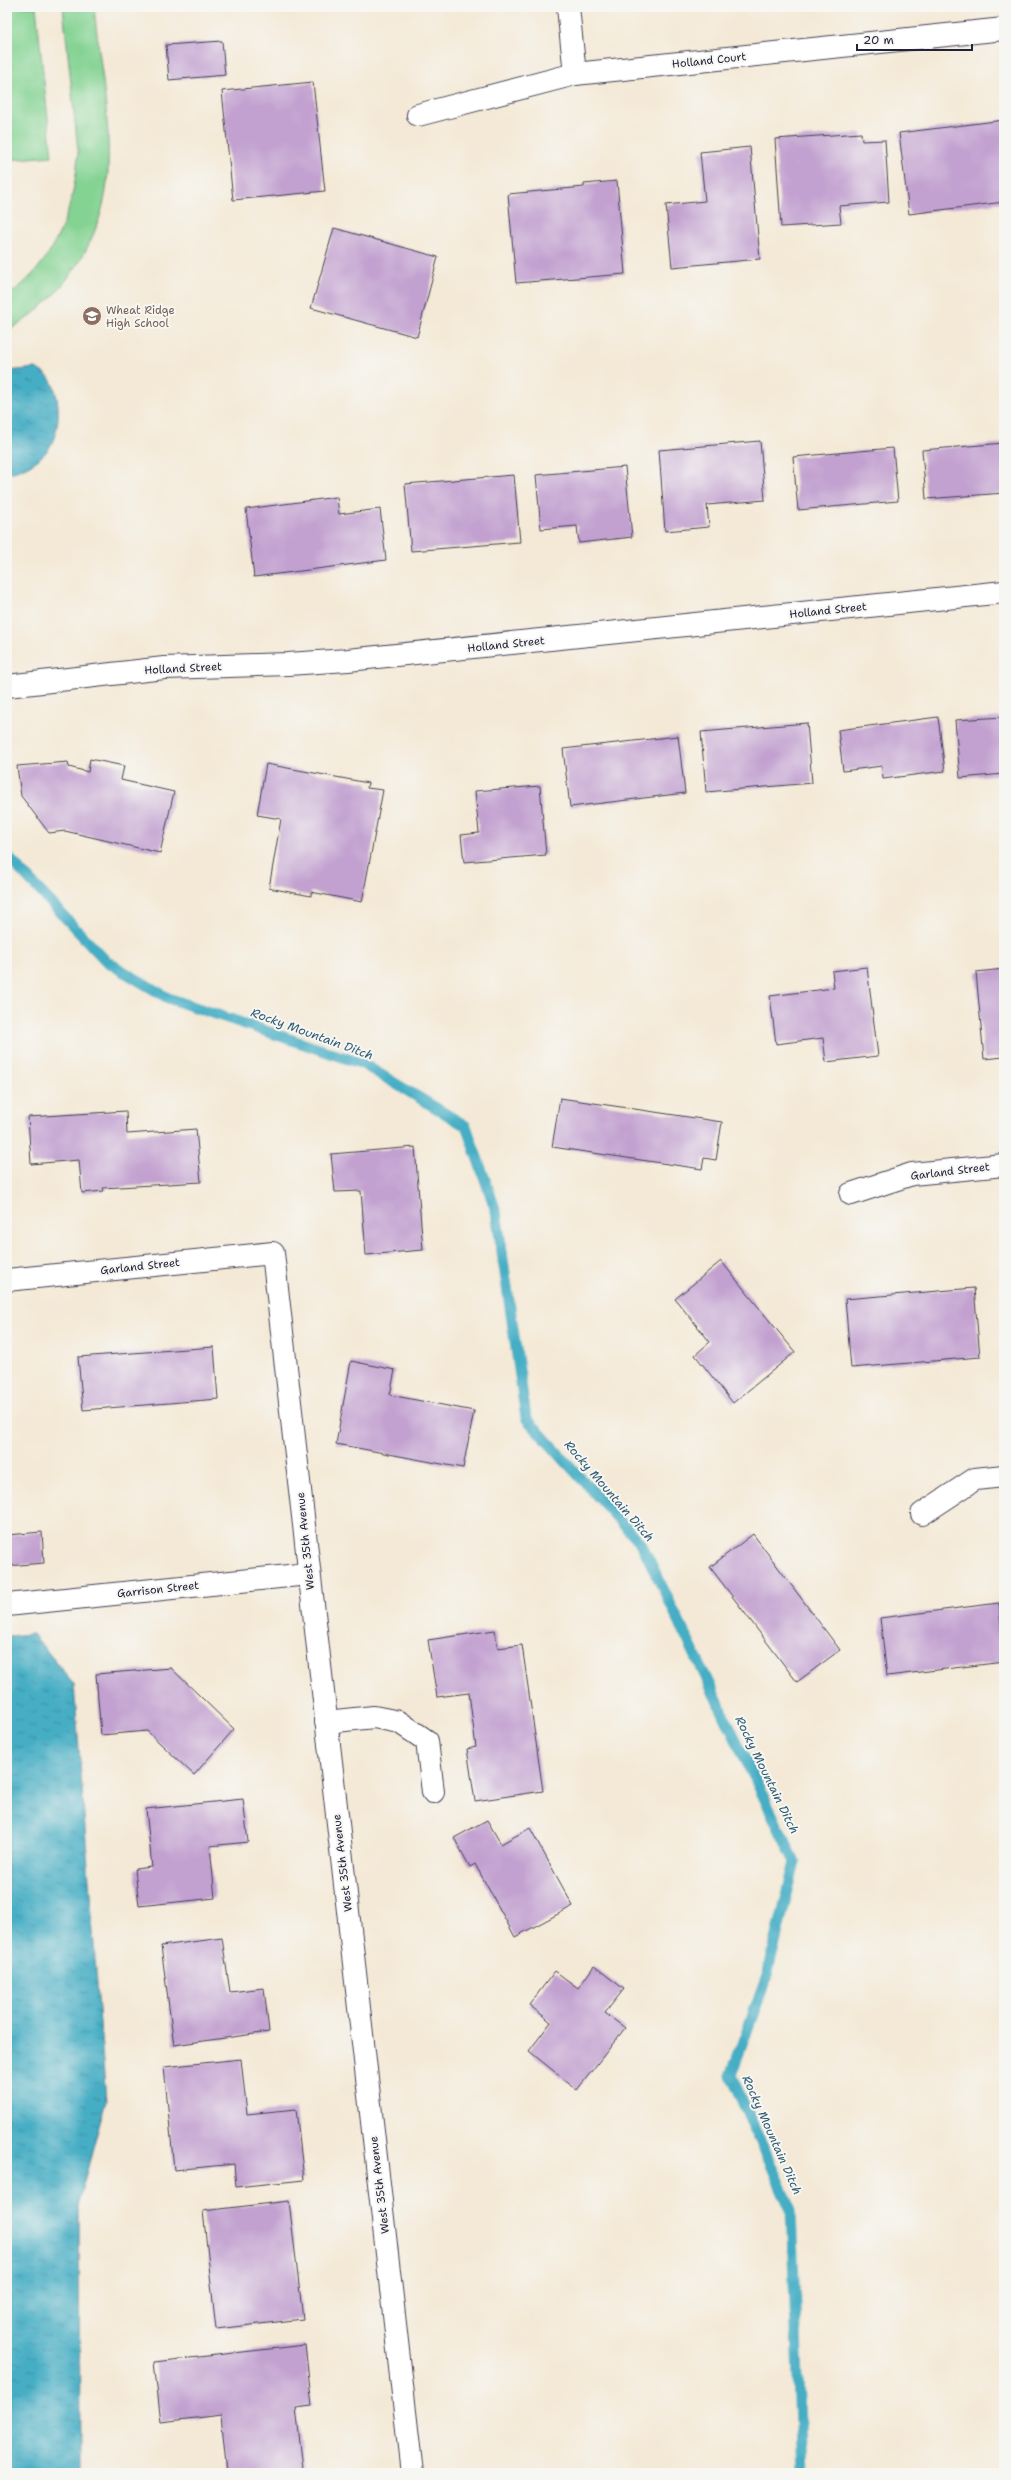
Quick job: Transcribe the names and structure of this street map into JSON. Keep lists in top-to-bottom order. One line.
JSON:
{"streets":{"street":["Holland Court","Holland Street","Garland Street","West 35th Avenue","Garrison Street"]},"crossings":[["Garland Street","West 35th Avenue"],["West 35th Avenue","Garrison Street"]],"water":["Rocky Mountain Ditch"],"places":{"school or university":["Wheat Ridge High School"]},"scale_bar":"20 m"}
